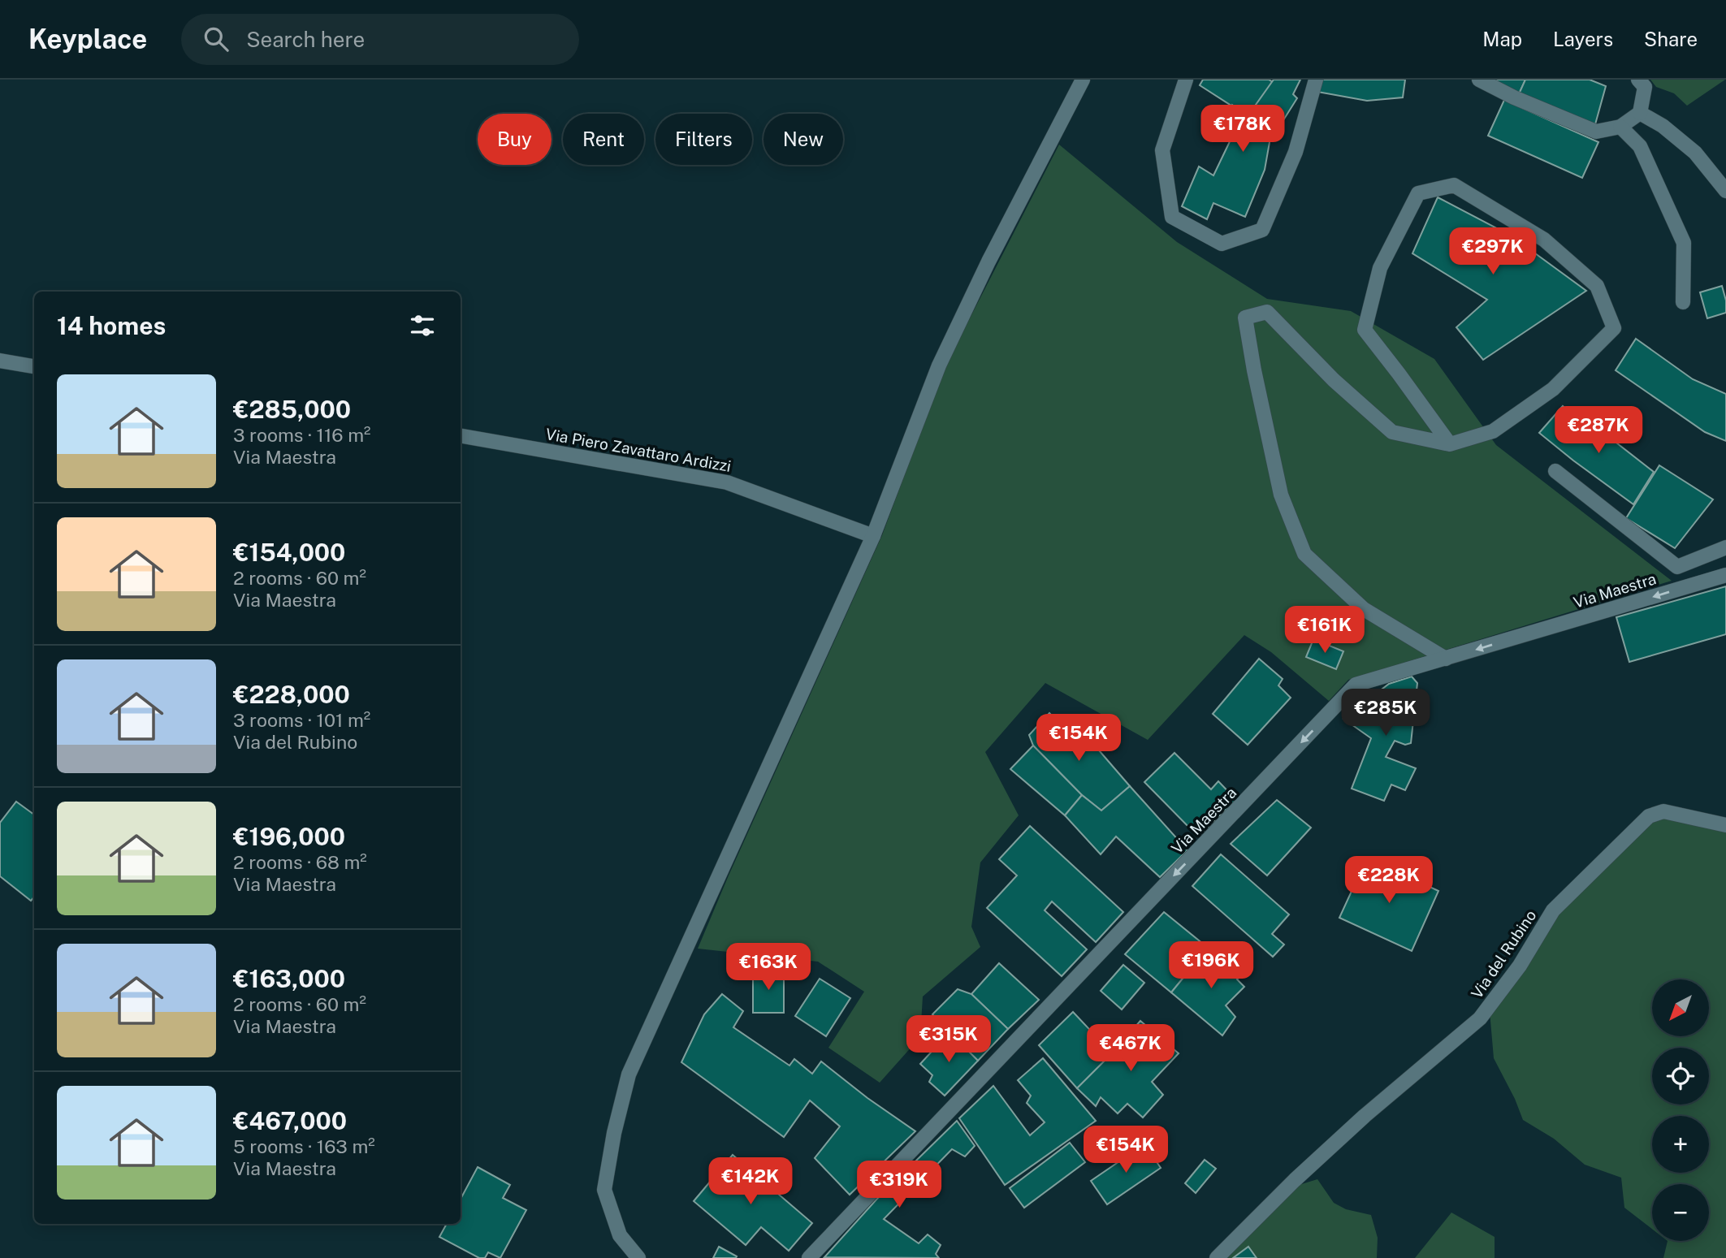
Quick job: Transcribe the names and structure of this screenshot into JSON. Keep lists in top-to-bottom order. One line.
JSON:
{"streets":{"street":["Via Piero Zavattaro Ardizzi","Via Maestra","Via del Rubino"]},"one_way":["Via Maestra"],"north":"bottom left","page":{"header":"Keyplace","search":"Search here","nav":["Map","Layers","Share"],"price":["€178K","€297K","€287K","€161K","€285K","€154K","€228K","€196K","€163K","€315K","€467K","€154K","€142K","€319K"],"chip":["Buy","Rent","Filters","New"],"heading":"14 homes","list":[{"name":"€285,000","note":"3 rooms · 116 m² · Via Maestra"},{"name":"€154,000","note":"2 rooms · 60 m² · Via Maestra"},{"name":"€228,000","note":"3 rooms · 101 m² · Via del Rubino"},{"name":"€196,000","note":"2 rooms · 68 m² · Via Maestra"},{"name":"€163,000","note":"2 rooms · 60 m² · Via Maestra"},{"name":"€467,000","note":"5 rooms · 163 m² · Via Maestra"}],"map_buttons":["+","−"]}}
